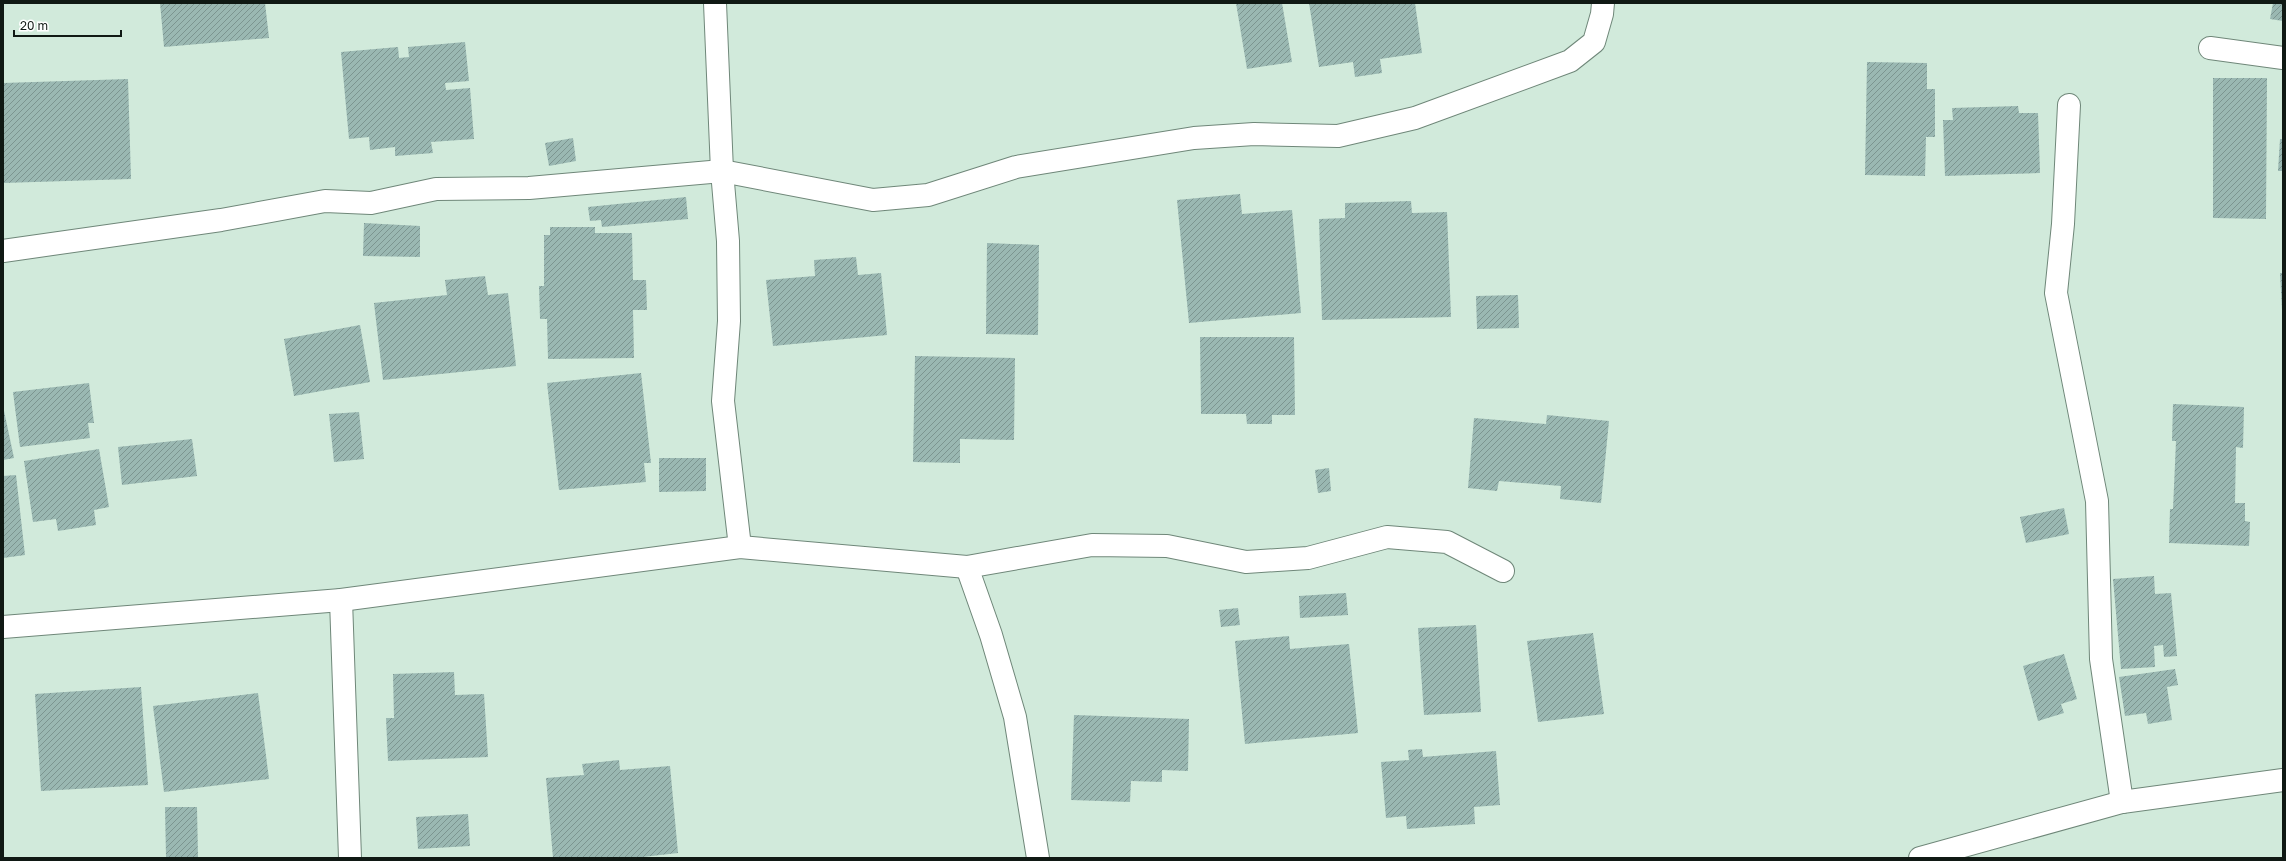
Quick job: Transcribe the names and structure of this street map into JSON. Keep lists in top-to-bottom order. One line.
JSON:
{"scale_bar":"20 m"}
